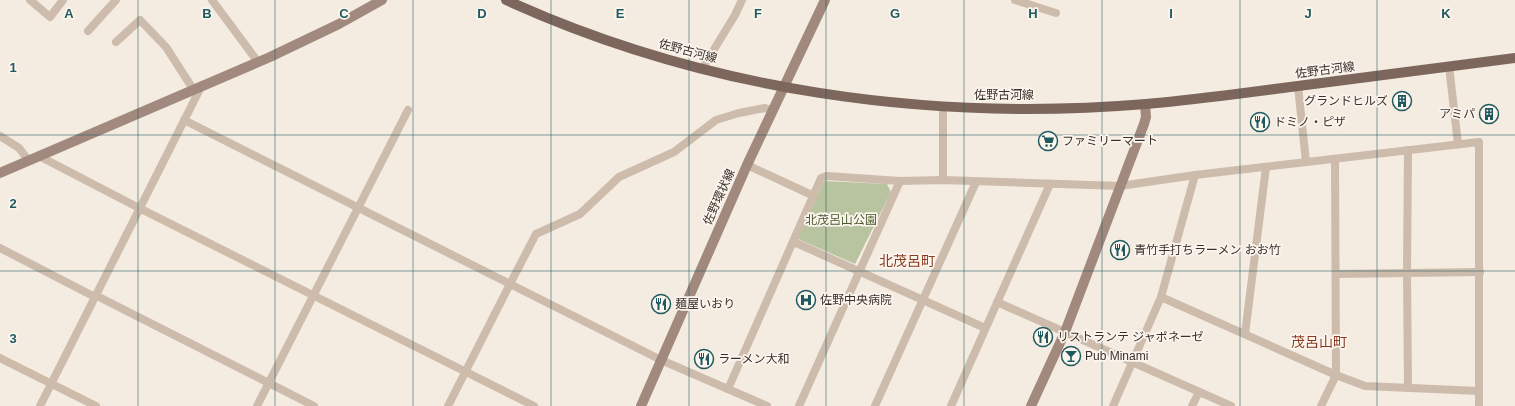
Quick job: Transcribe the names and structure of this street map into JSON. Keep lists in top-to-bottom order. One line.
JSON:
{"streets":{"main road":["佐野古河線"],"street":["佐野環状線"]},"crossings":[["佐野古河線","佐野環状線"]],"districts":["北茂呂町","茂呂山町"],"parks":["北茂呂山公園"],"places":{"building":["グランドヒルズ","アミパ"],"restaurant":["ドミノ・ピザ","青竹手打ちラーメン おお竹","麺屋いおり","リストランテ ジャポネーゼ","ラーメン大和"],"supermarket":["ファミリーマート"],"hospital":["佐野中央病院"],"bar":["Pub Minami"]},"grid":{"columns":["A","B","C","D","E","F","G","H","I","J","K"],"rows":["1","2","3"]}}
